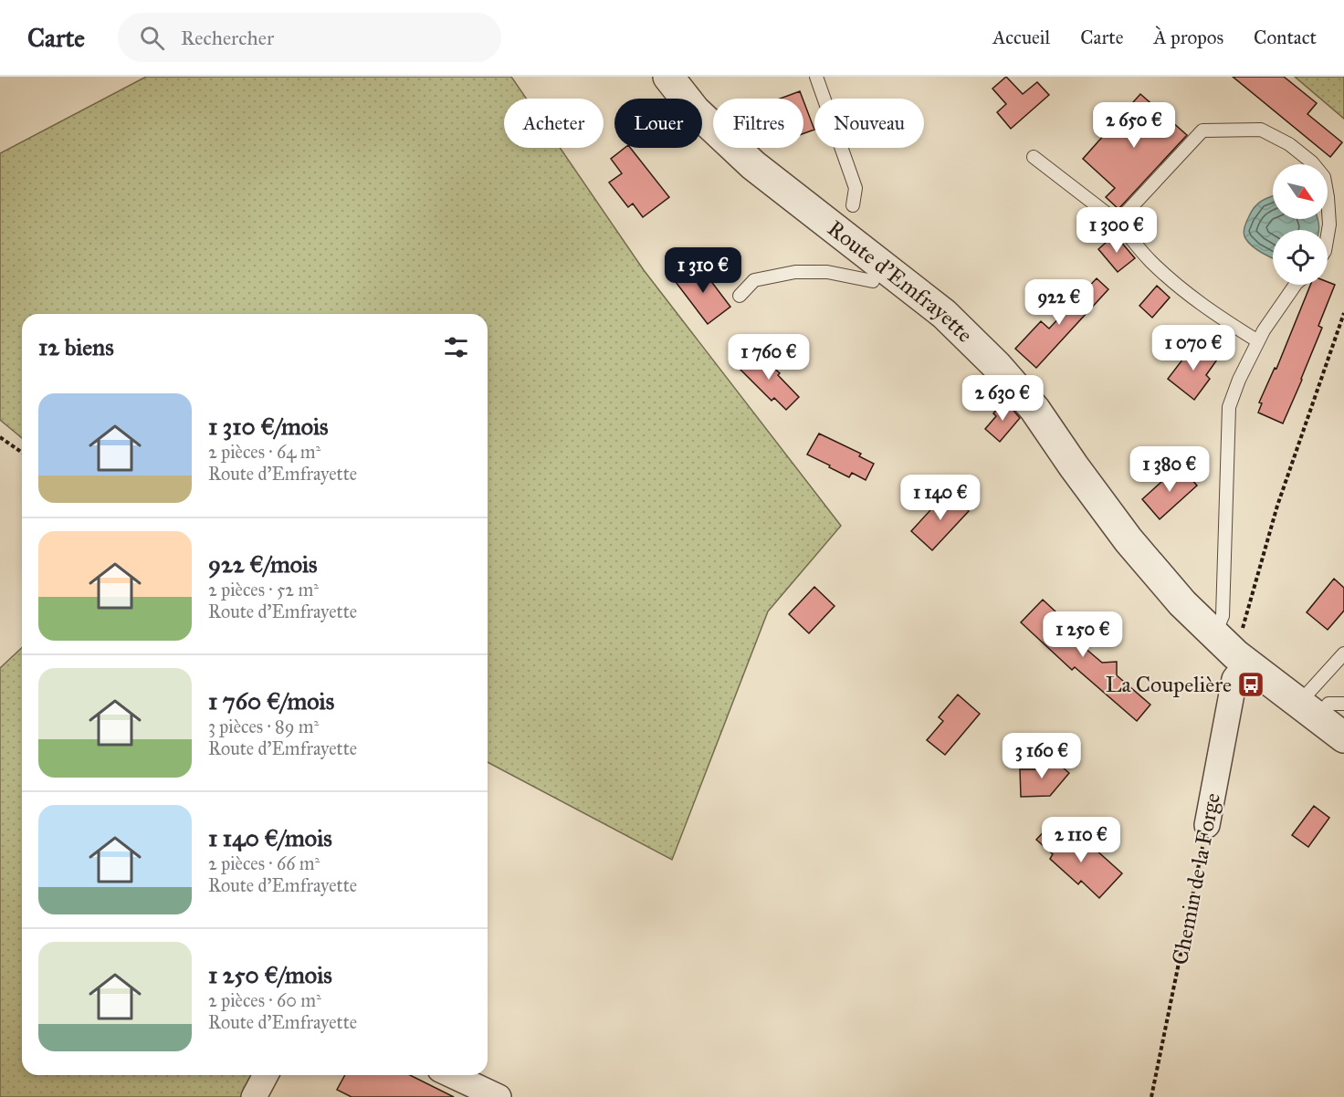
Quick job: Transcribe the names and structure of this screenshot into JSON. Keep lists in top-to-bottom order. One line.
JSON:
{"streets":{"street":["Route d'Emfrayette","Chemin de la Forge"]},"crossings":[["Route d'Emfrayette","Chemin de la Forge"]],"places":{"bus stop":["La Coupelière"]},"north":"bottom right","page":{"header":"Carte","search":"Rechercher","nav":["Accueil","Carte","À propos","Contact"],"chip":["Acheter","Louer","Filtres","Nouveau"],"price":["2 650 €","1 300 €","1 310 €","922 €","1 070 €","1 760 €","2 630 €","1 380 €","1 140 €","1 250 €","3 160 €","2 110 €"],"heading":"12 biens","list":[{"name":"1 310 €/mois","note":"2 pièces · 64 m² · Route d'Emfrayette"},{"name":"922 €/mois","note":"2 pièces · 52 m² · Route d'Emfrayette"},{"name":"1 760 €/mois","note":"3 pièces · 89 m² · Route d'Emfrayette"},{"name":"1 140 €/mois","note":"2 pièces · 66 m² · Route d'Emfrayette"},{"name":"1 250 €/mois","note":"2 pièces · 60 m² · Route d'Emfrayette"}]}}
